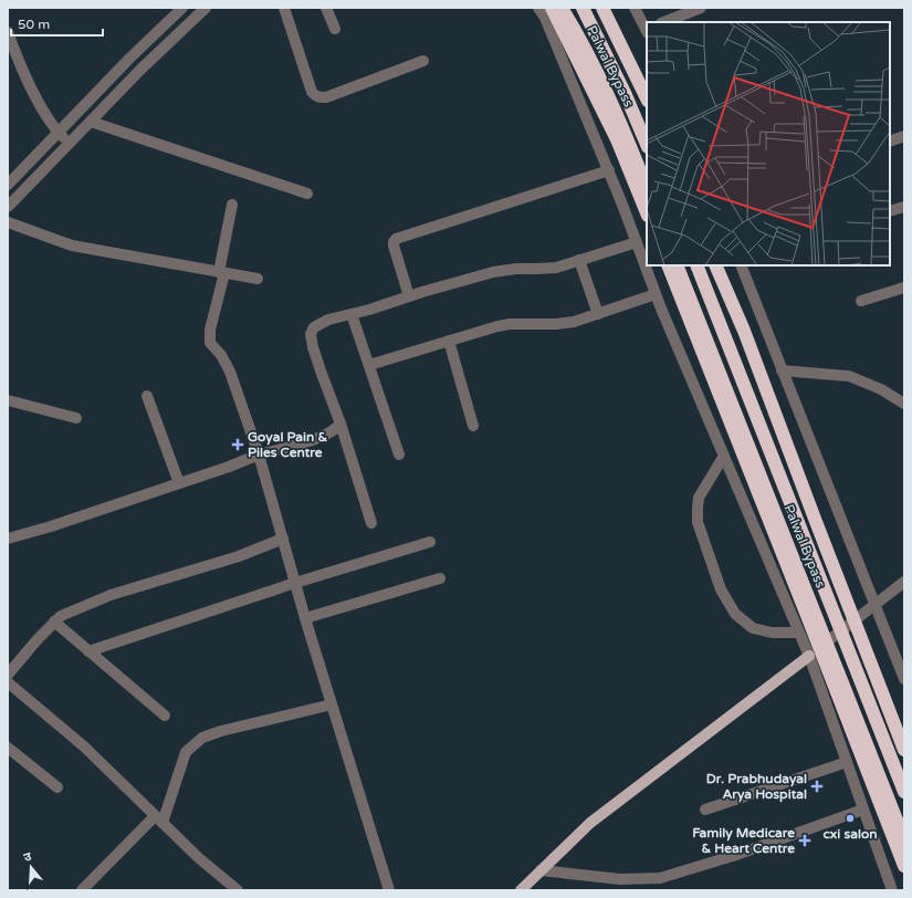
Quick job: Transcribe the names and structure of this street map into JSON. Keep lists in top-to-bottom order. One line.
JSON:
{"streets":{"highway":["Palwal Bypass"]},"places":{"health":["Goyal Pain & Piles Centre","Dr. Prabhudayal Arya Hospital","Family Medicare & Heart Centre"],"other":["cxi salon"]},"scale_bar":"50 m","north":"top"}
